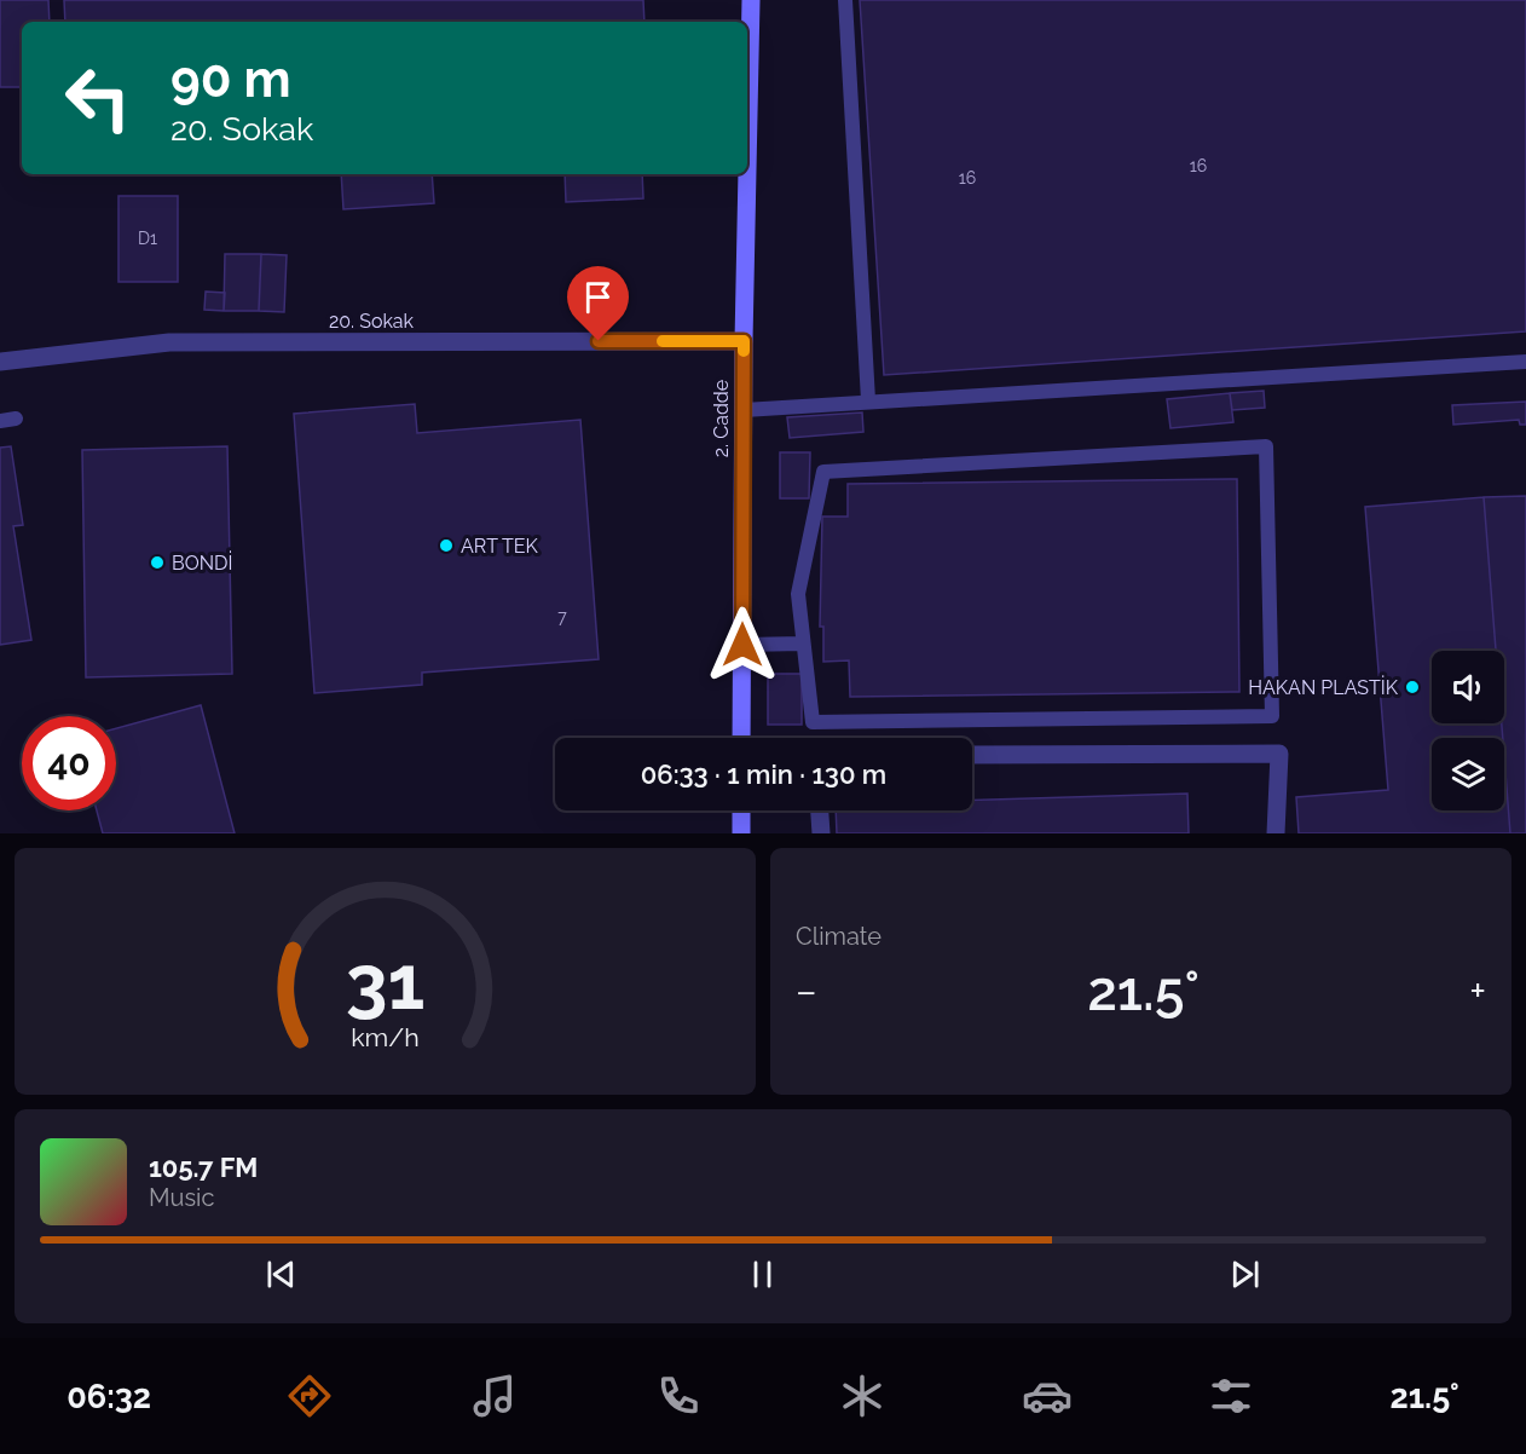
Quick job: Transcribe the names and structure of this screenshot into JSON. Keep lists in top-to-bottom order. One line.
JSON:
{"streets":{"street":["20. Sokak","2. Cadde"]},"crossings":[["20. Sokak","2. Cadde"]],"places":["ART TEK","BONDİ","HAKAN PLASTİK"],"house_numbers":["16","16","D1","7"],"page":{"turn":["90 m","20. Sokak"],"limit":"40","trip":"06:33 · 1 min · 130 m","tile":"Climate","heat":["−","21.5°","+"],"song":["105.7 FM","Music"],"tabs":["06:32","21.5°"],"gauge":["31","km/h"]}}
